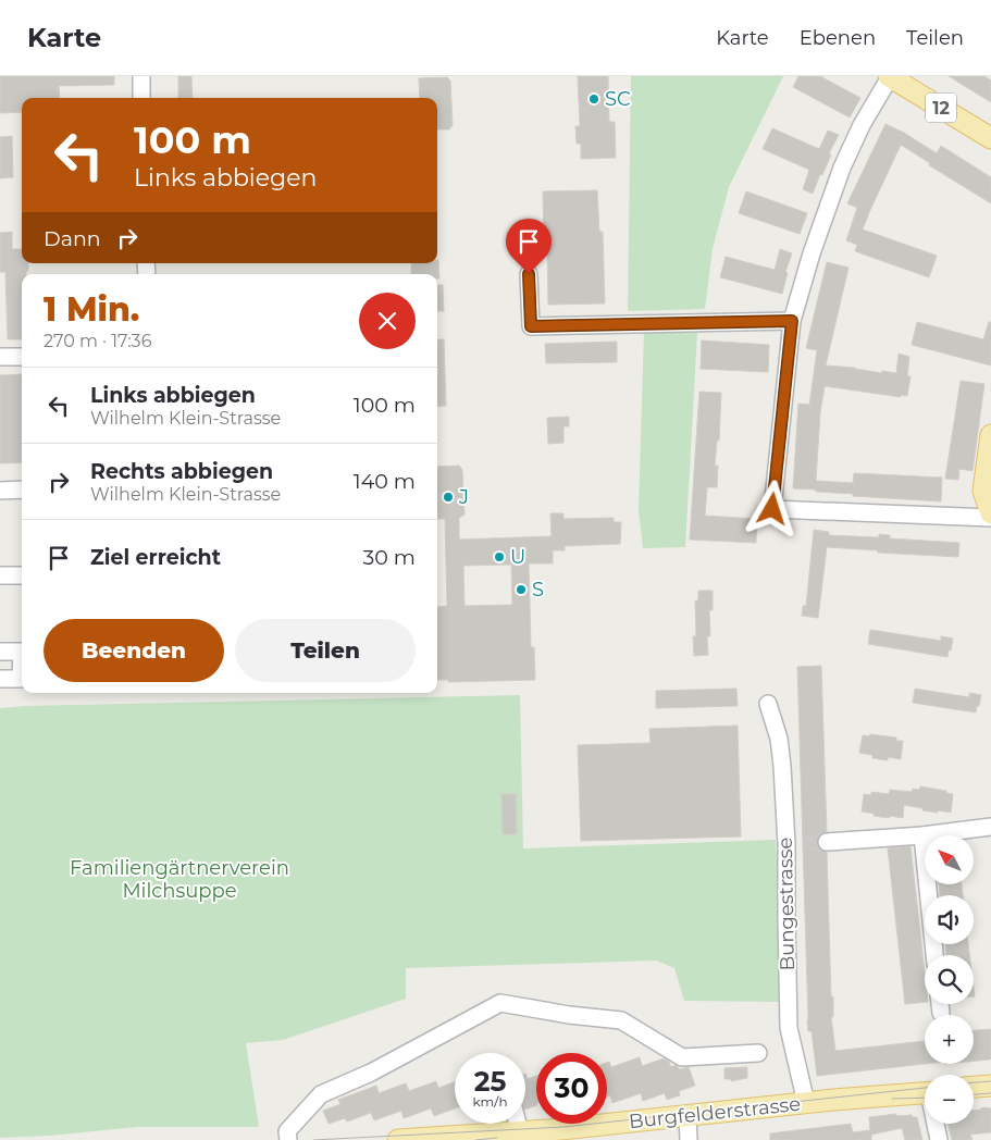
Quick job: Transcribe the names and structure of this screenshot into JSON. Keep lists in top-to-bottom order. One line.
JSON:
{"streets":{"main road":["12","Burgfelderstrasse"],"street":["Bungestrasse"]},"crossings":[["Bungestrasse","Burgfelderstrasse"]],"parks":["Familiengärtnerverein Milchsuppe"],"places":["SC","J","U","S"],"north":"top left","page":{"header":"Karte","nav":["Karte","Ebenen","Teilen"],"turn":["100 m","Links abbiegen"],"then":"Dann","heading":["1 Min.","270 m · 17:36"],"list":[{"name":"Links abbiegen","note":"Wilhelm Klein-Strasse","value":"100 m"},{"name":"Rechts abbiegen","note":"Wilhelm Klein-Strasse","value":"140 m"},{"name":"Ziel erreicht","value":"30 m"}],"buttons":["Beenden","Teilen"],"map_buttons":["+","−"],"speed":"25 km/h","limit":"30"}}
